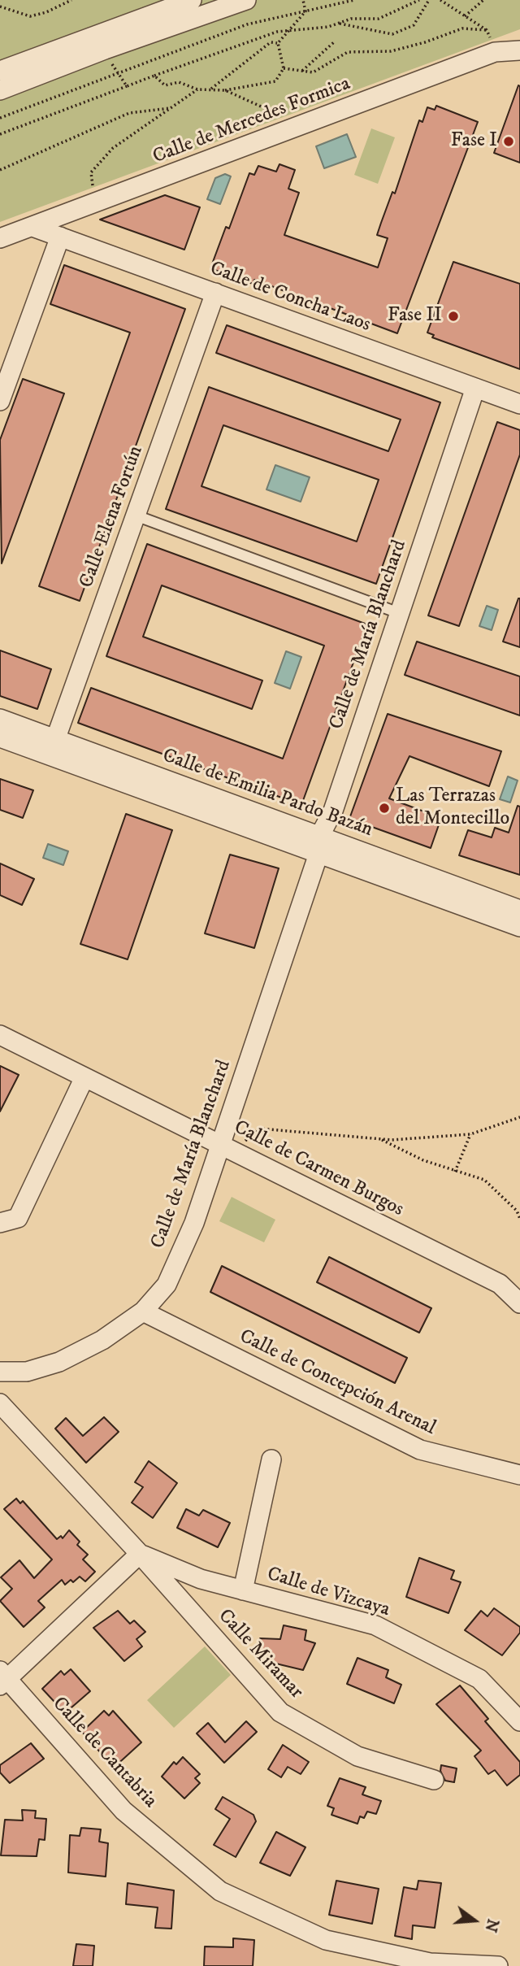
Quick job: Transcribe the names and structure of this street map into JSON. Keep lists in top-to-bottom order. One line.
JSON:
{"streets":{"street":["Calle de Mercedes Formica","Calle de Concha Laos","Calle Elena Fortún","Calle de María Blanchard","Calle de Emilia Pardo Bazán","Calle de Carmen Burgos","Calle de Concepción Arenal","Calle de Vizcaya","Calle Miramar","Calle de Cantabria"]},"crossings":[["Calle de Mercedes Formica","Calle de Concha Laos"],["Calle de Concha Laos","Calle Elena Fortún"],["Calle de Concha Laos","Calle de María Blanchard"],["Calle Elena Fortún","Calle de Emilia Pardo Bazán"],["Calle de María Blanchard","Calle de Emilia Pardo Bazán"],["Calle de María Blanchard","Calle de Carmen Burgos"],["Calle de María Blanchard","Calle de Concepción Arenal"],["Calle de Vizcaya","Calle Miramar"]],"places":["Fase I","Fase II","Las Terrazas del Montecillo"],"north":"right"}
